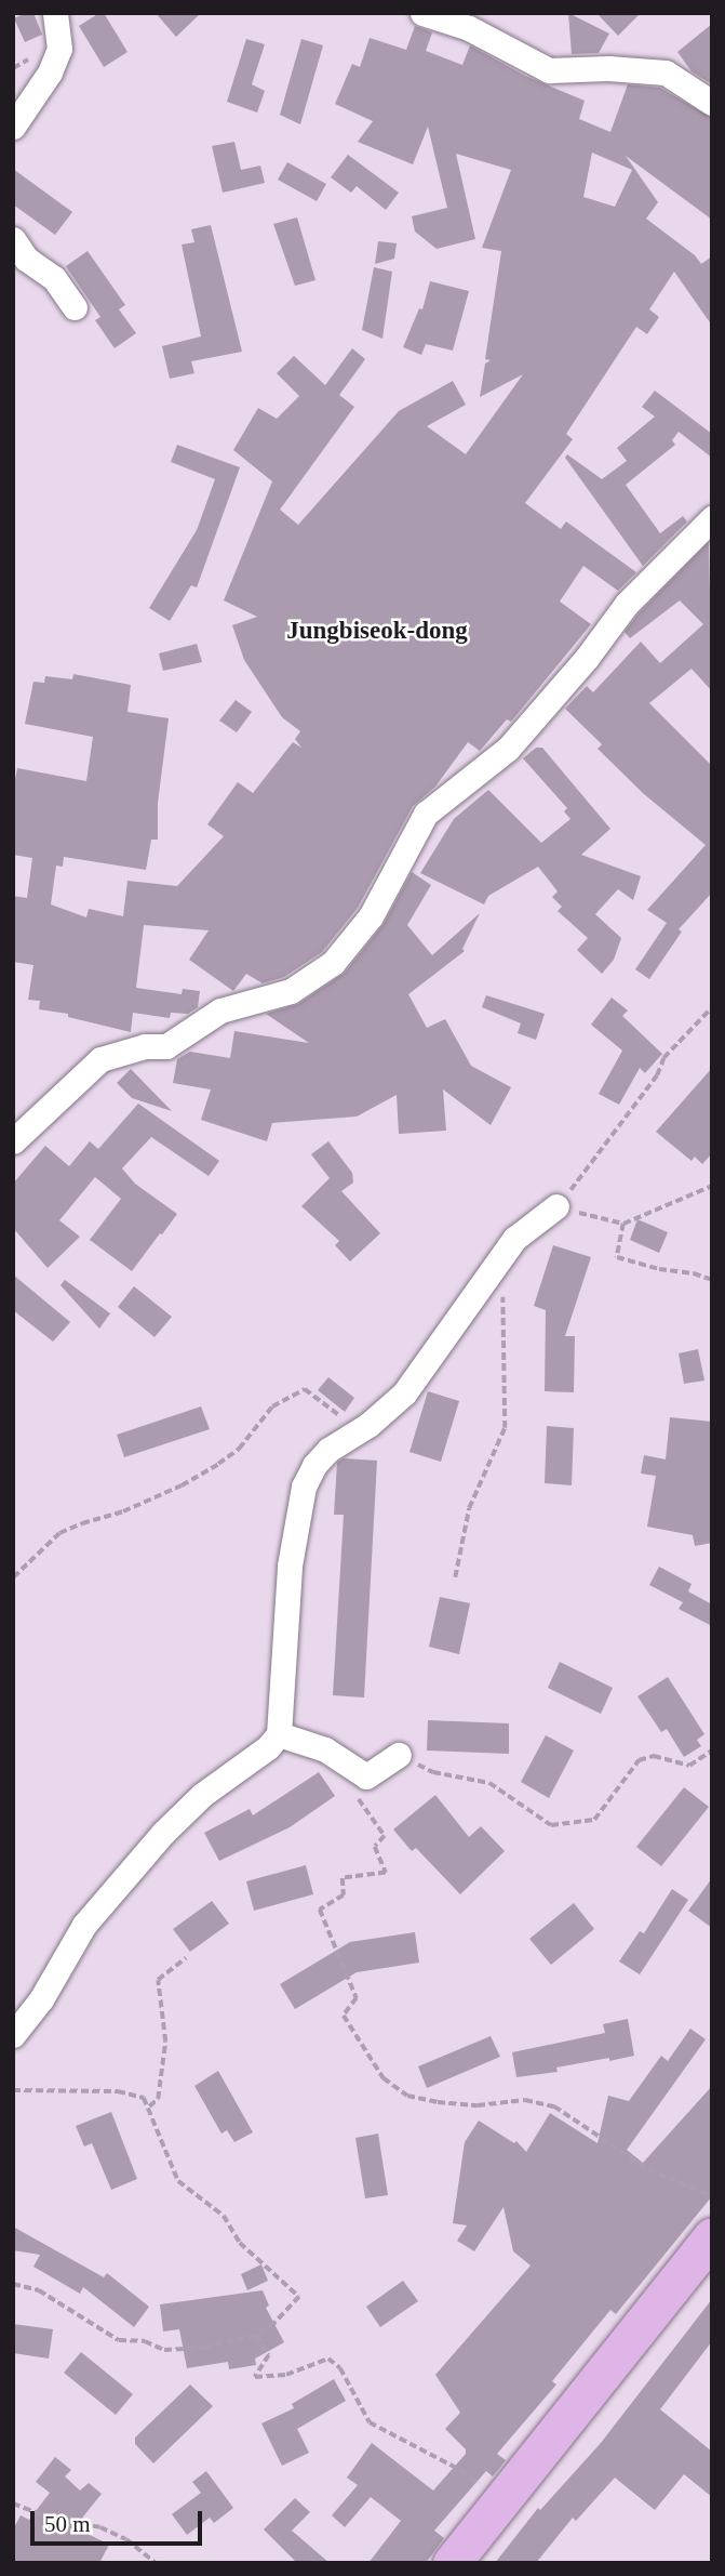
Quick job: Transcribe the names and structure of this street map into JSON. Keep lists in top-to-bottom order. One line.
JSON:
{"districts":["Jungbiseok-dong"],"scale_bar":"50 m"}
